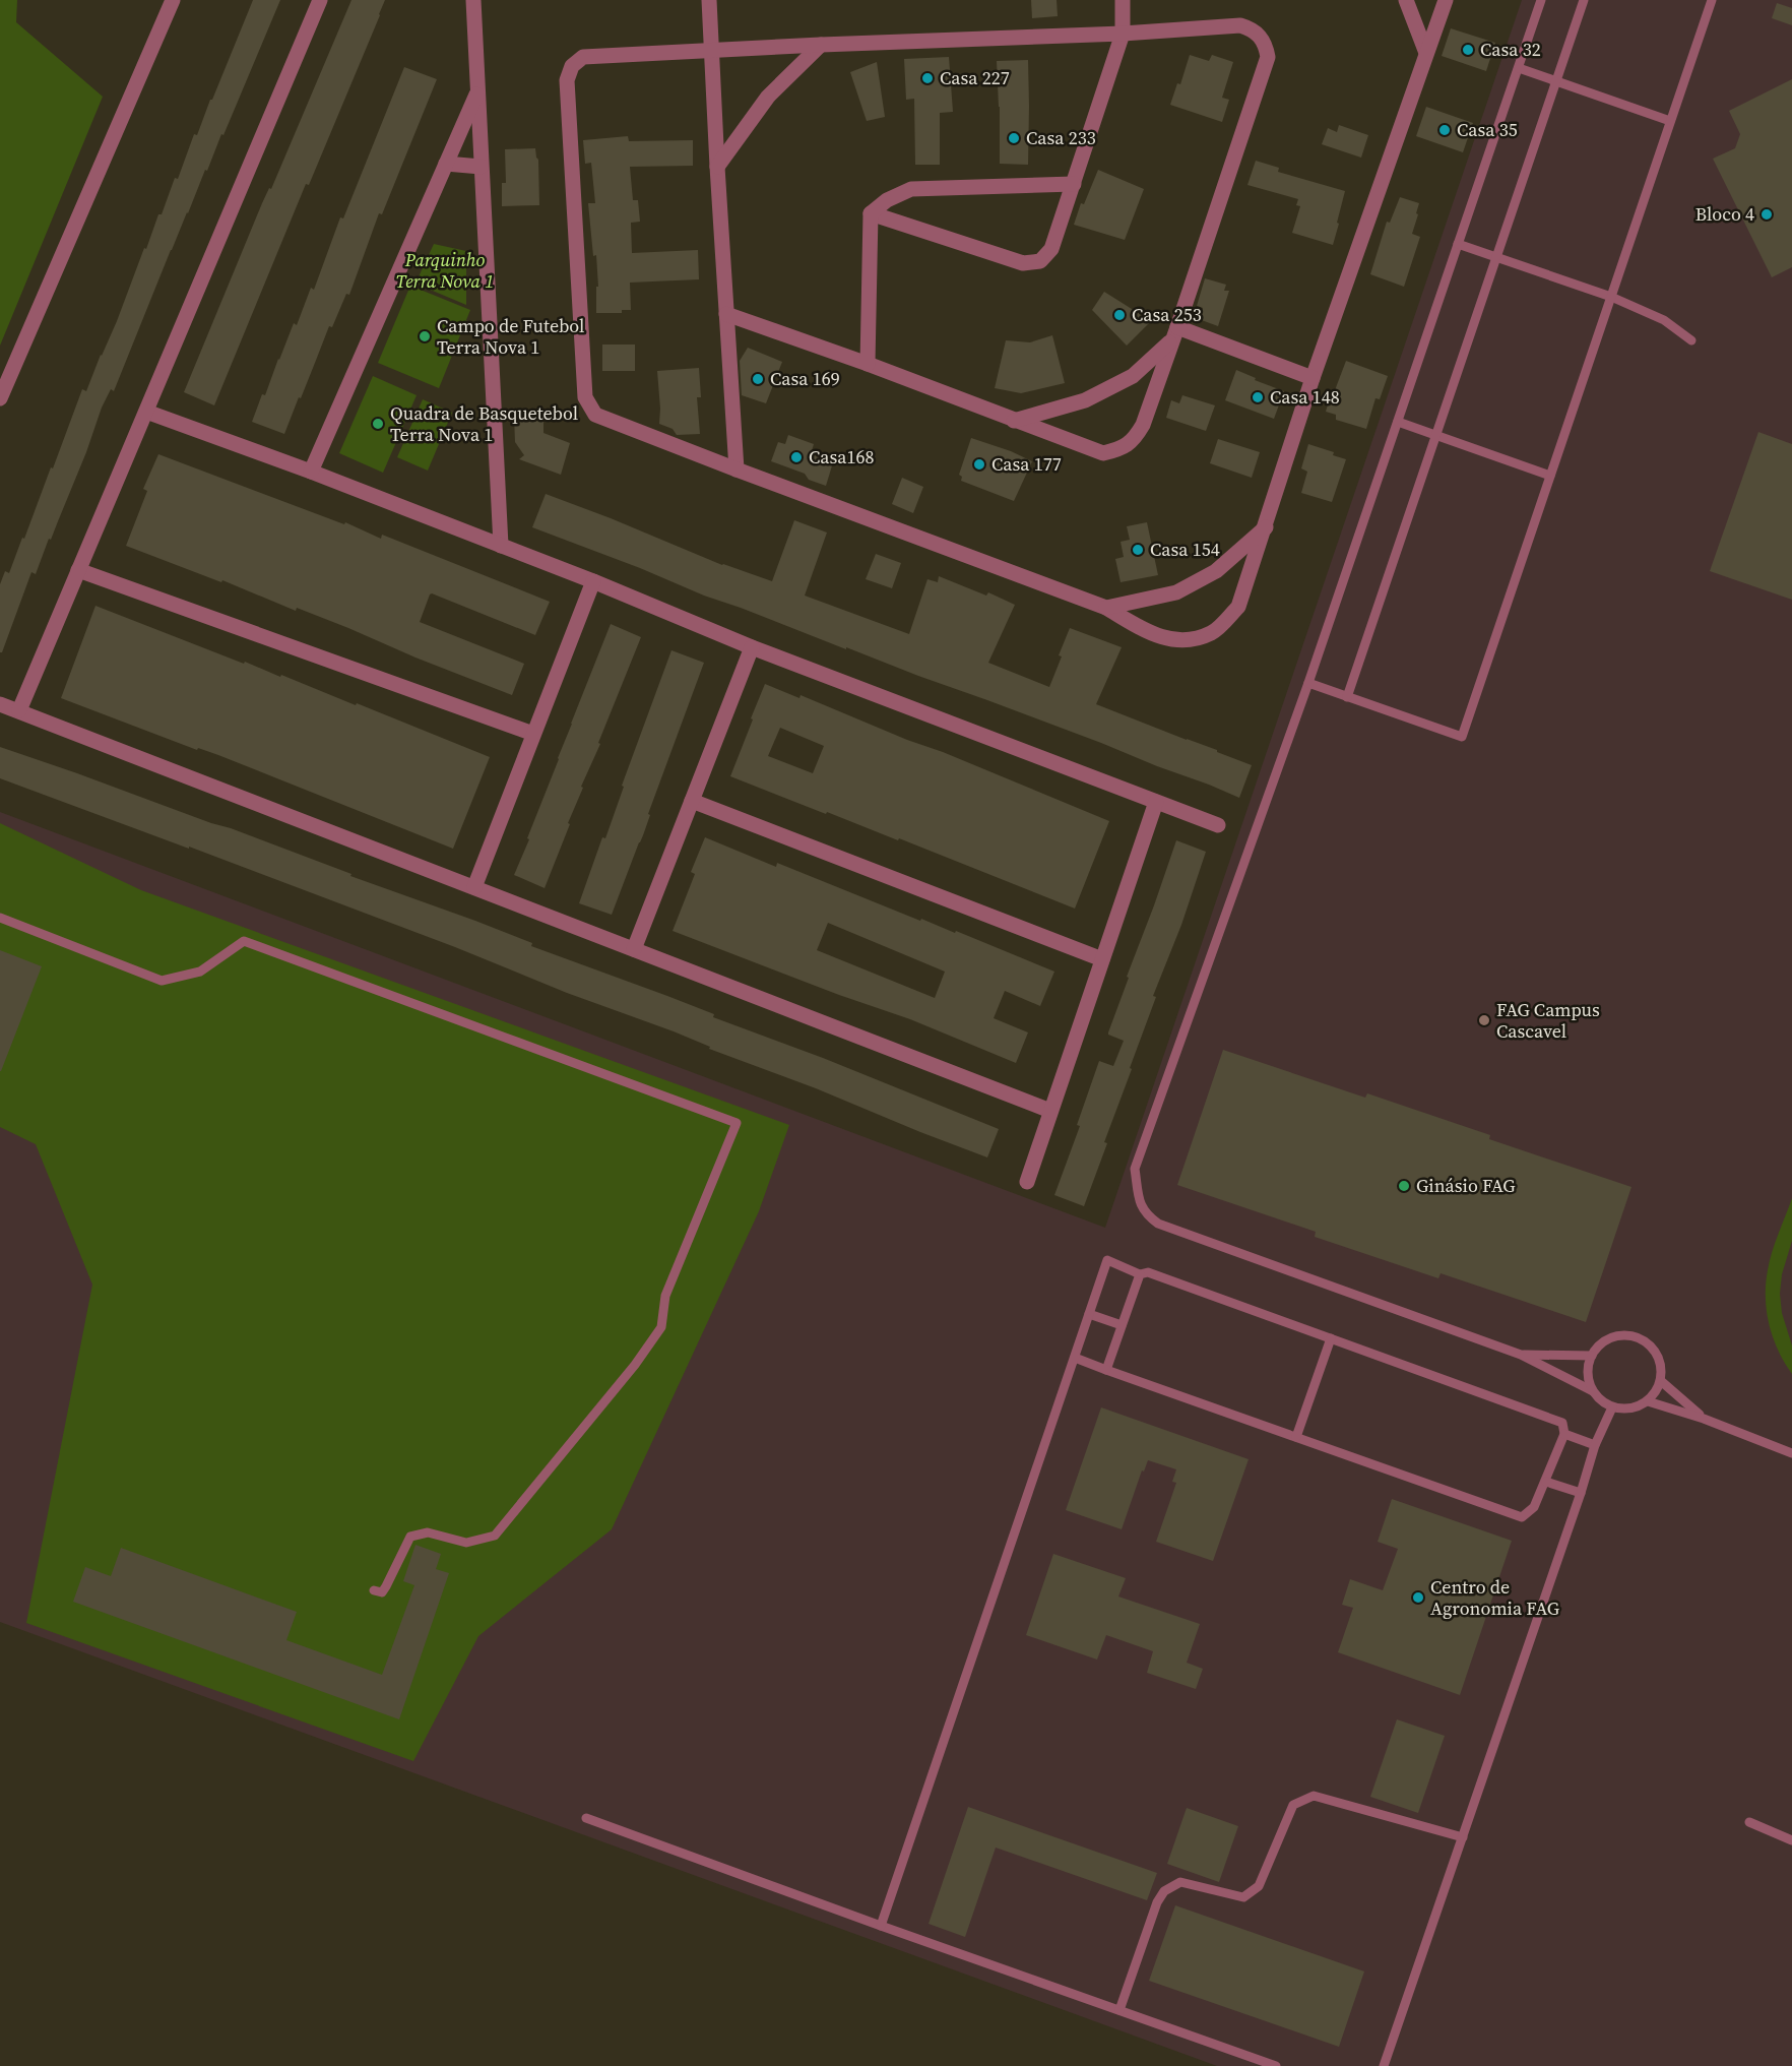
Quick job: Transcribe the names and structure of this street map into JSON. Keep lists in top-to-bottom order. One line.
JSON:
{"parks":["Parquinho Terra Nova 1"],"places":["Casa 32","Casa 227","Casa 35","Casa 233","Bloco 4","Casa 253","Campo de Futebol Terra Nova 1","Casa 169","Casa 148","Quadra de Basquetebol Terra Nova 1","Casa168","Casa 177","Casa 154","FAG Campus Cascavel","Ginásio FAG","Centro de Agronomia FAG"]}
